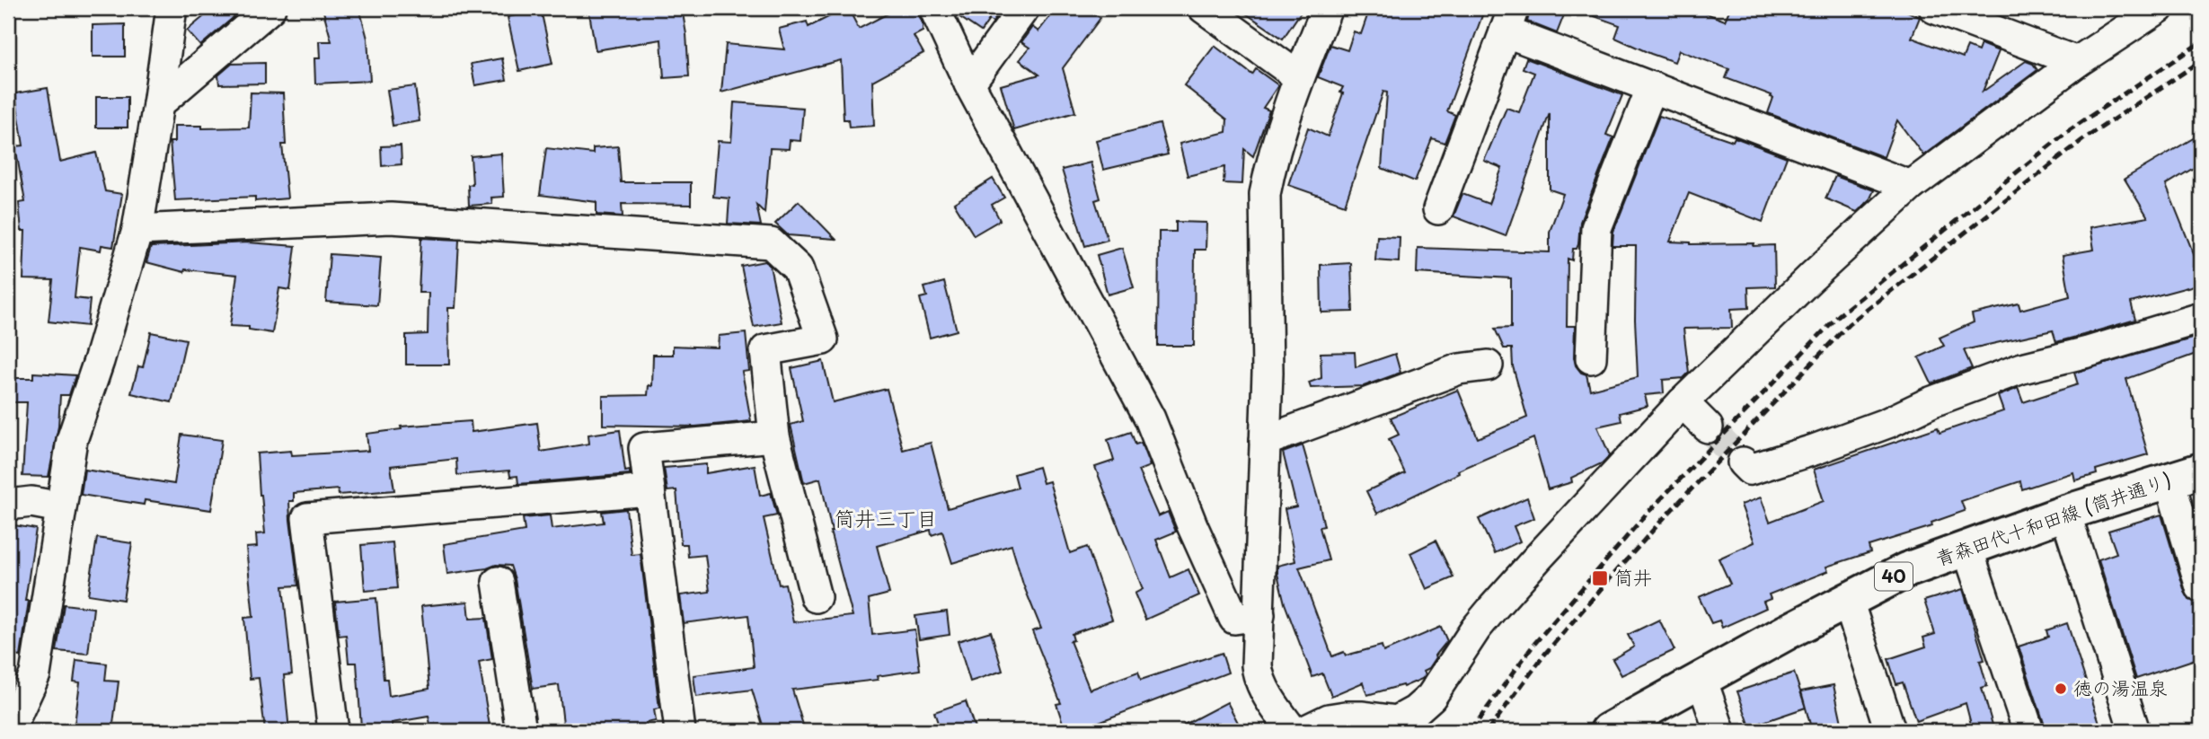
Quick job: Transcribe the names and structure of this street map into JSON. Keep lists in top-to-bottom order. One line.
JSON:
{"streets":{"main road":["青森田代十和田線 (筒井通り)","40"]},"districts":["筒井三丁目"],"places":{"transit":["筒井"],"other":["徳の湯温泉"]}}
